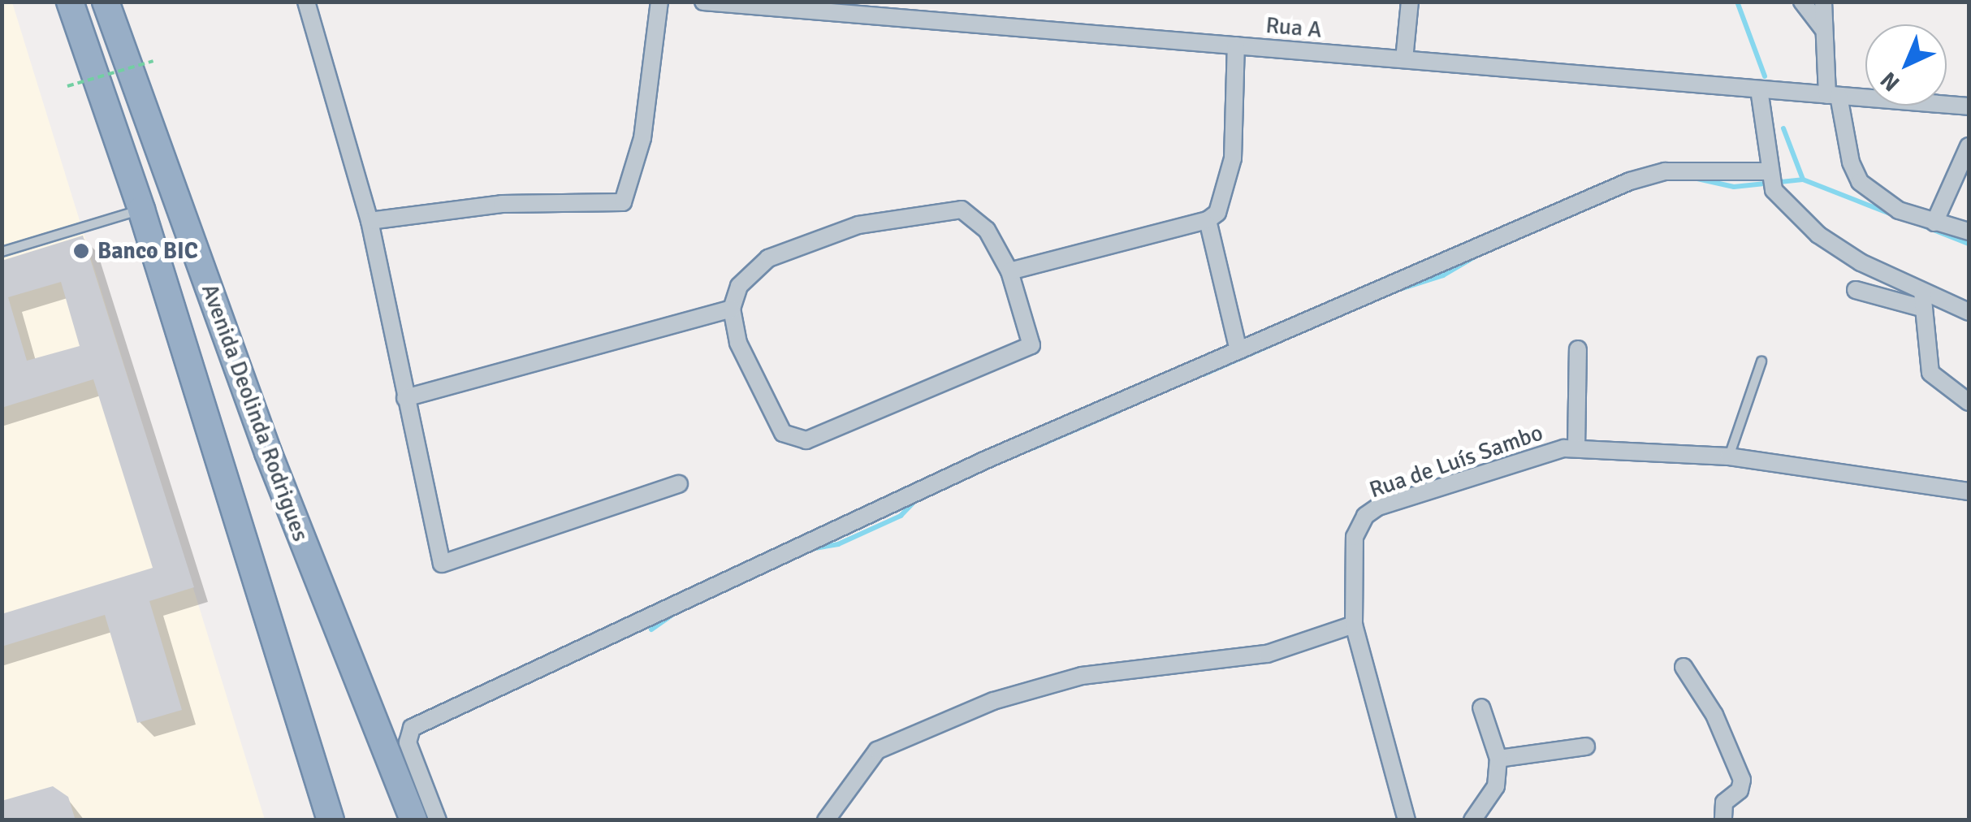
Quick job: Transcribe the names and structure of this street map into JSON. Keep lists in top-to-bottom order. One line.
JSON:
{"streets":{"highway":["Avenida Deolinda Rodrigues"],"street":["Rua A","Rua de Luís Sambo"]},"places":["Banco BIC"],"north":"bottom left"}
